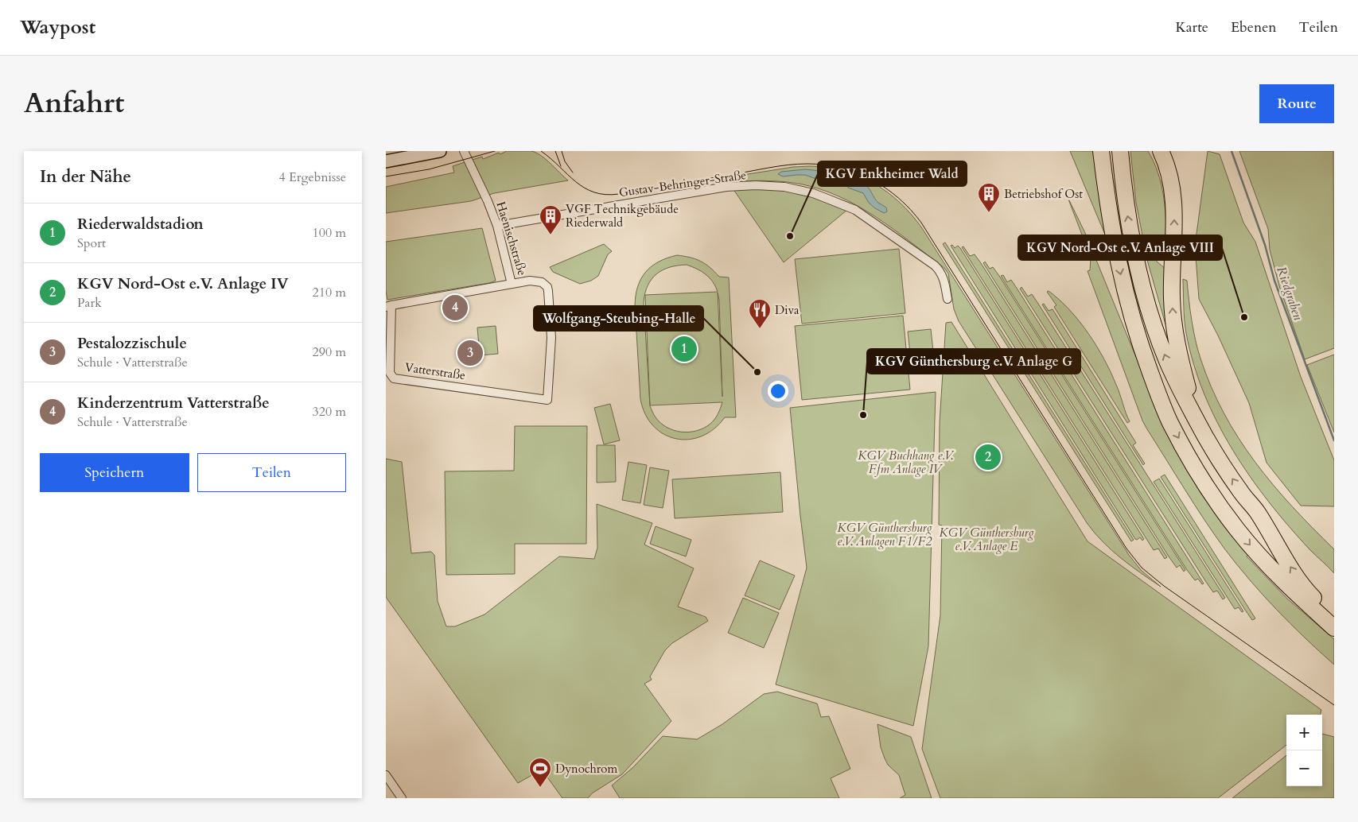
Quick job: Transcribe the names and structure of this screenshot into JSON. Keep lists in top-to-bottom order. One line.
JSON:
{"streets":{"street":["Gustav-Behringer-Straße","Haenischstraße","Vatterstraße"]},"crossings":[["Gustav-Behringer-Straße","Haenischstraße"],["Haenischstraße","Vatterstraße"]],"water":["Riedgraben"],"parks":["KGV Buchhang e.V. Ffm Anlage IV","KGV Günthersburg e.V. Anlagen F1/F2","KGV Günthersburg e.V. Anlage E"],"places":{"building":["Betriebshof Ost","VGF Technikgebäude Riederwald"],"other":["KGV Enkheimer Wald","KGV Nord-Ost e.V. Anlage VIII","Wolfgang-Steubing-Halle","KGV Günthersburg e.V. Anlage G"],"restaurant":["Diva"],"sports":["Dynochrom"]},"page":{"header":"Waypost","nav":["Karte","Ebenen","Teilen"],"title":"Anfahrt","buttons":["Route",["Speichern","Teilen"]],"heading":["In der Nähe","4 Ergebnisse"],"list":[{"mark":"1","name":"Riederwaldstadion","note":"Sport","value":"100 m"},{"mark":"2","name":"KGV Nord-Ost e.V. Anlage IV","note":"Park","value":"210 m"},{"mark":"3","name":"Pestalozzischule","note":"Schule · Vatterstraße","value":"290 m"},{"mark":"4","name":"Kinderzentrum Vatterstraße","note":"Schule · Vatterstraße","value":"320 m"}],"pins":["4","1","3","2"],"map_buttons":["+","−"]}}
